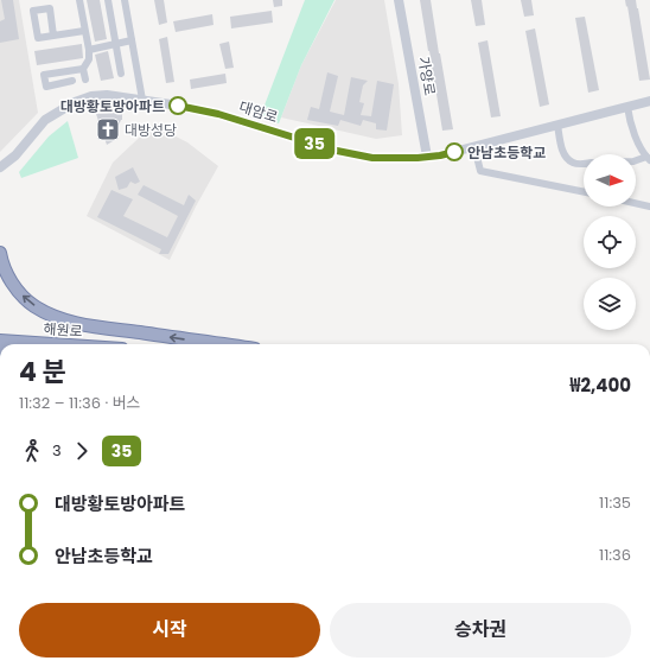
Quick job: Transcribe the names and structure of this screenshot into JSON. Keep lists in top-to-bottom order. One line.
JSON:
{"streets":{"street":["가양로","대암로"]},"crossings":[["가양로","대암로"]],"places":{"other":["대방황토방아파트","안남초등학교"],"church":["대방성당"]},"lines":["bus line 35"],"north":"right","page":{"on_map":"35","heading":["4 분","11:32 – 11:36 · 버스","₩2,400"],"legs":["3","35"],"list":[{"name":"대방황토방아파트","value":"11:35"},{"name":"안남초등학교","value":"11:36"}],"buttons":["시작","승차권"]}}
